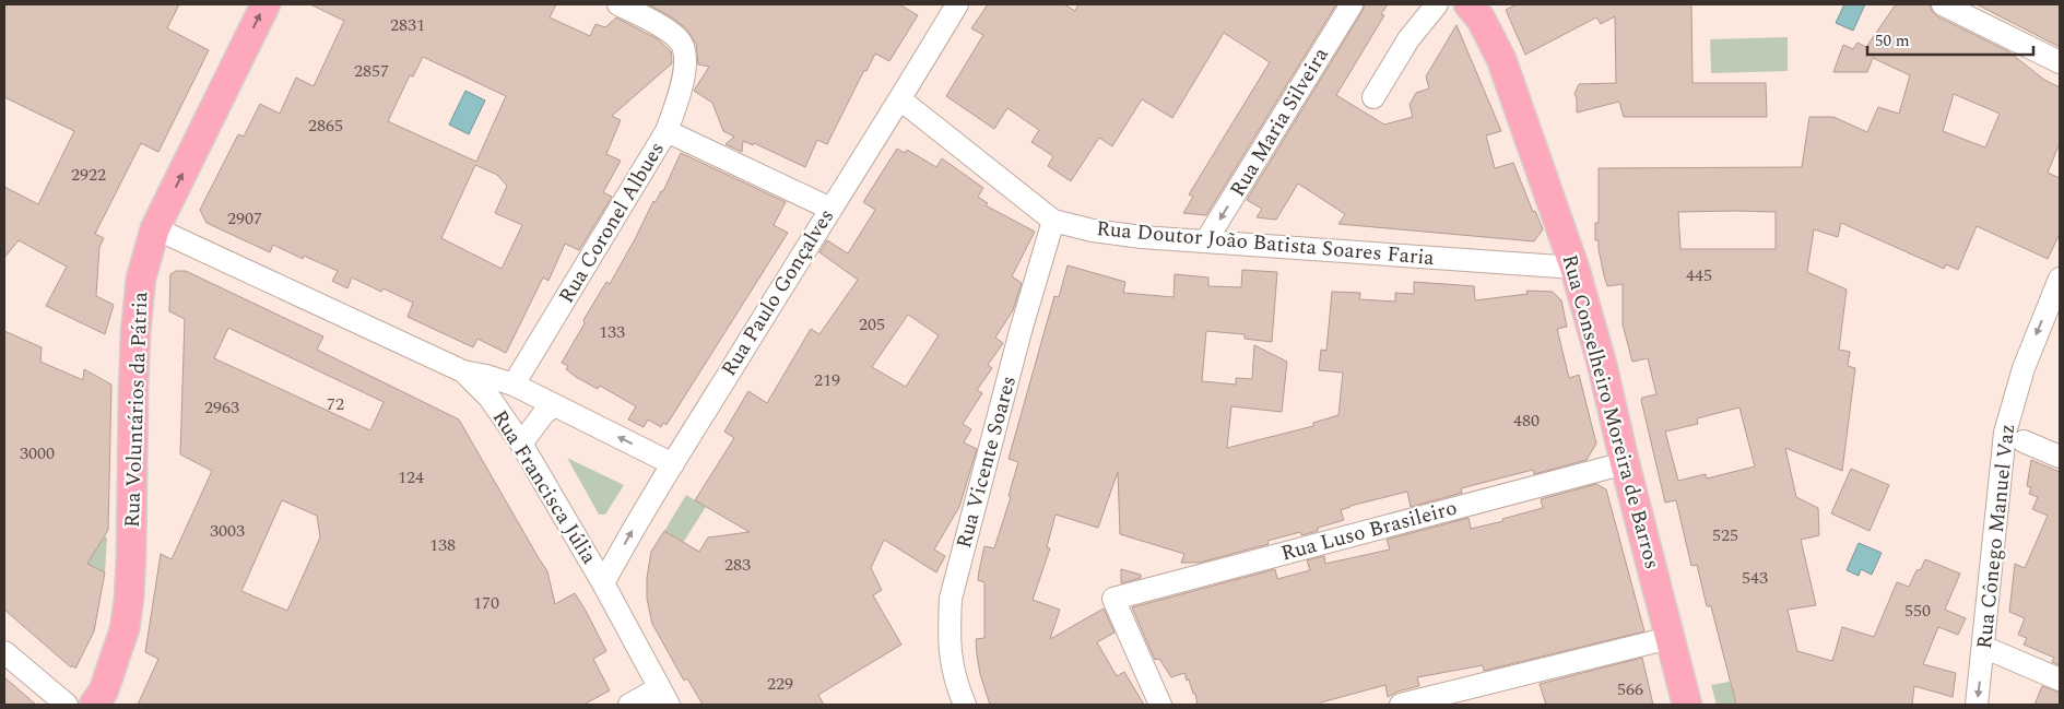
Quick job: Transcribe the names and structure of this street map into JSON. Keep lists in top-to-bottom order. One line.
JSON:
{"streets":{"main road":["Rua Voluntários da Pátria","Rua Conselheiro Moreira de Barros"],"street":["Rua Maria Silveira","Rua Coronel Albues","Rua Doutor João Batista Soares Faria","Rua Paulo Gonçalves","Rua Vicente Soares","Rua Francisca Júlia","Rua Luso Brasileiro","Rua Cônego Manuel Vaz"]},"crossings":[["Rua Maria Silveira","Rua Doutor João Batista Soares Faria"],["Rua Coronel Albues","Rua Paulo Gonçalves"],["Rua Doutor João Batista Soares Faria","Rua Paulo Gonçalves"],["Rua Doutor João Batista Soares Faria","Rua Conselheiro Moreira de Barros"],["Rua Doutor João Batista Soares Faria","Rua Vicente Soares"],["Rua Paulo Gonçalves","Rua Francisca Júlia"],["Rua Voluntários da Pátria","Rua Francisca Júlia"],["Rua Conselheiro Moreira de Barros","Rua Luso Brasileiro"]],"one_way":["Rua Maria Silveira","Rua Cônego Manuel Vaz"],"house_numbers":["2831","2857","2865","2922","2907","445","205","133","219","72","2963","480","3000","124","3003","525","138","283","543","170","550","229","566"],"scale_bar":"50 m"}
